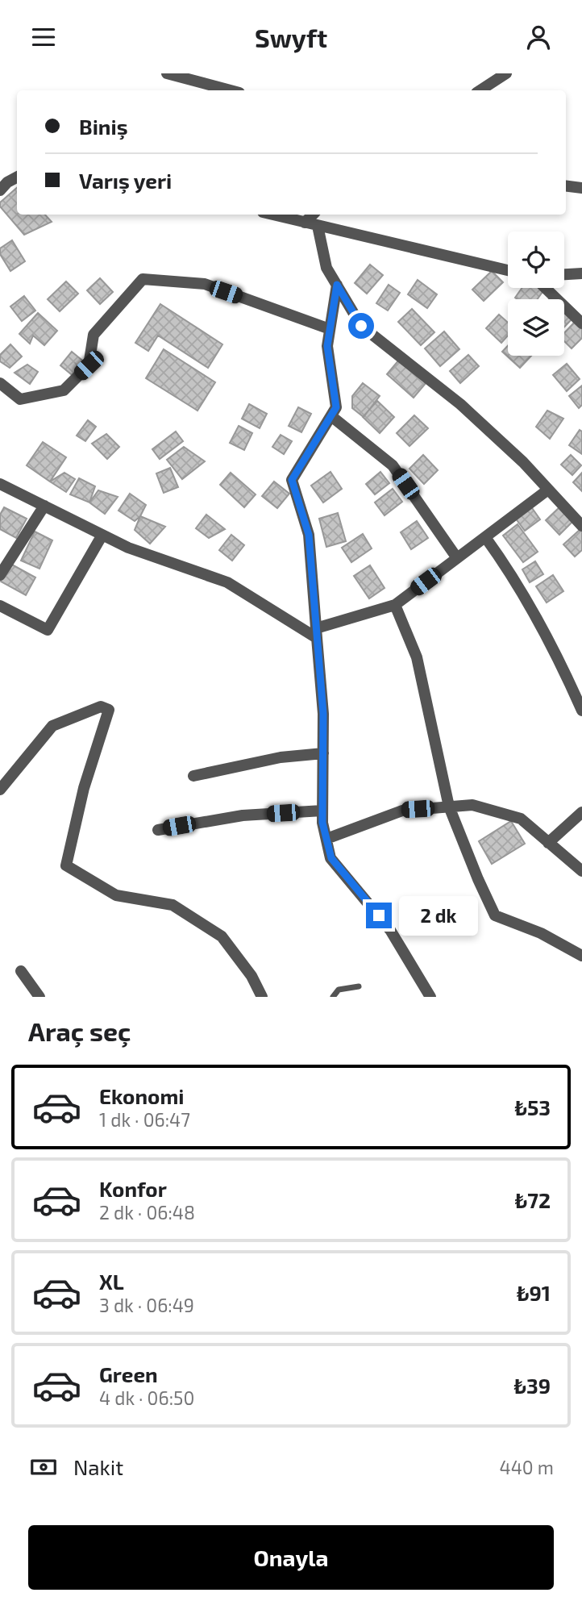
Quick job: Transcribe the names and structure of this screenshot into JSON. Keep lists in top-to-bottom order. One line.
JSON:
{"page":{"header":"Swyft","banner":["Biniş","Varış yeri"],"bubble":"2 dk","heading":"Araç seç","list":[{"name":"Ekonomi","note":"1 dk · 06:47","value":"₺53"},{"name":"Konfor","note":"2 dk · 06:48","value":"₺72"},{"name":"XL","note":"3 dk · 06:49","value":"₺91"},{"name":"Green","note":"4 dk · 06:50","value":"₺39"}],"pay":["Nakit","440 m"],"buttons":"Onayla"}}
